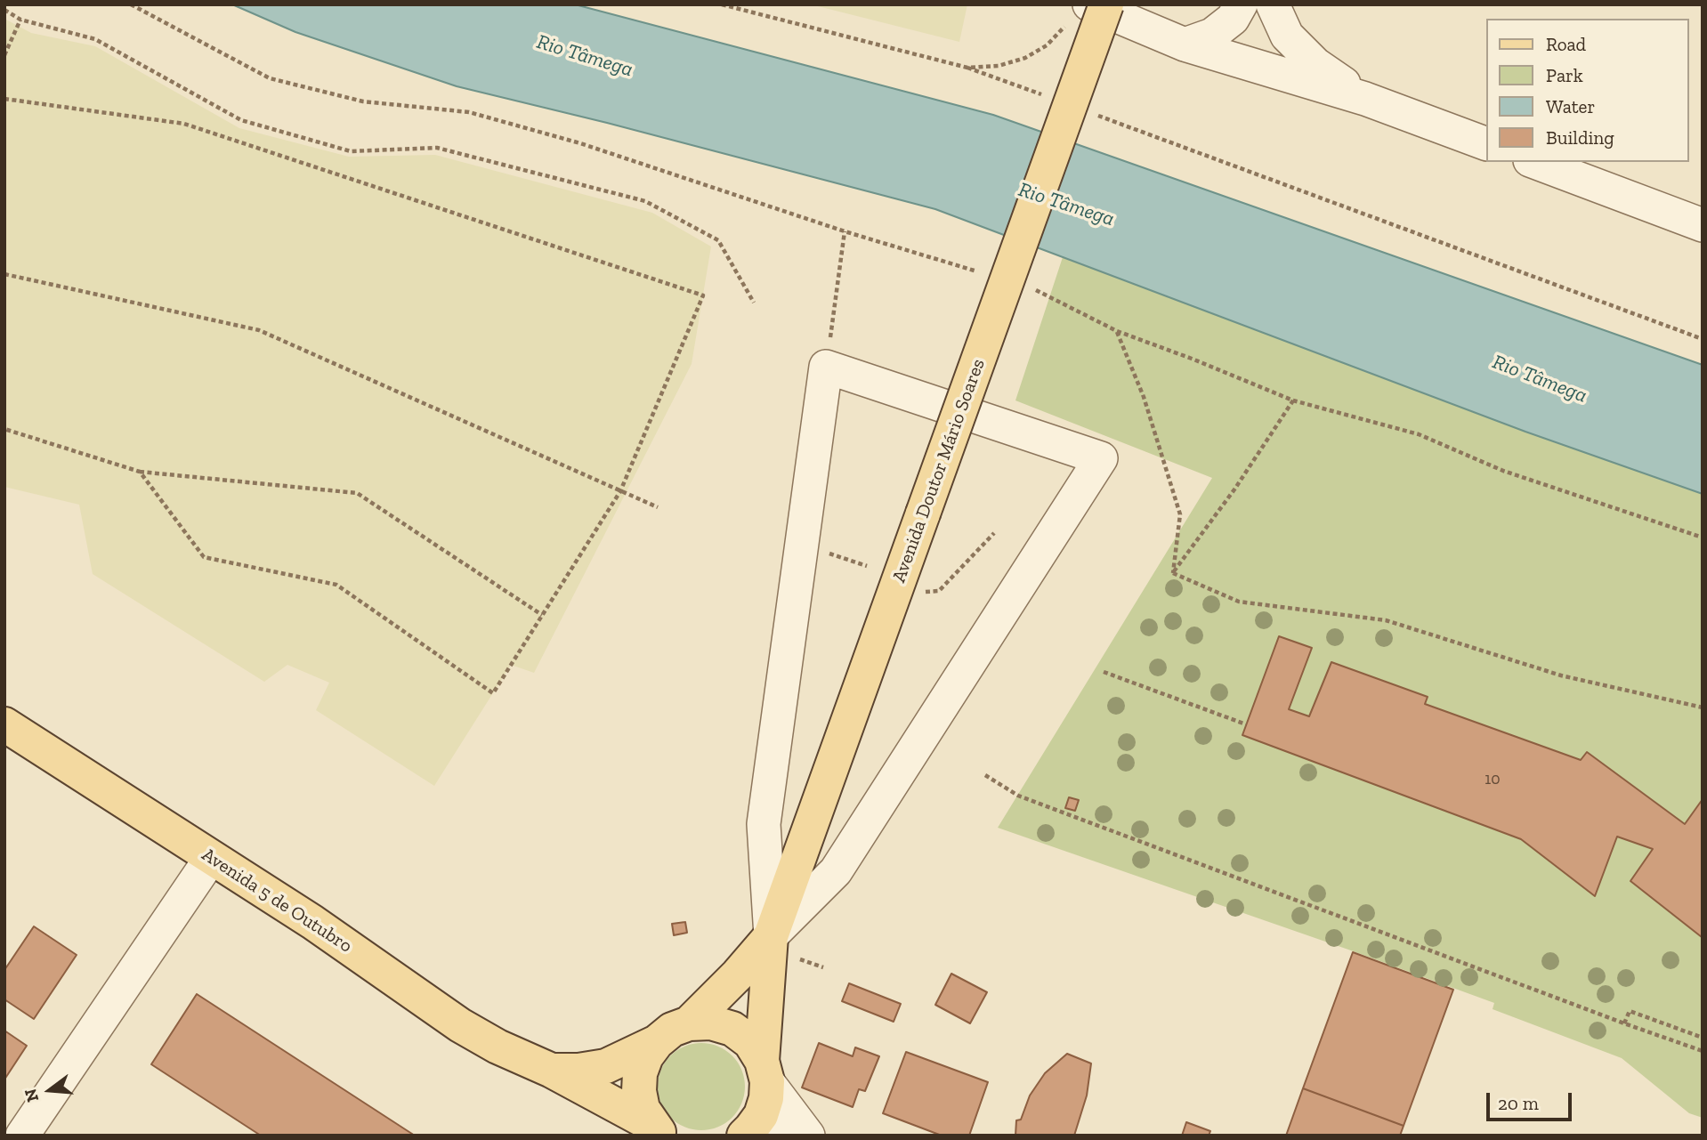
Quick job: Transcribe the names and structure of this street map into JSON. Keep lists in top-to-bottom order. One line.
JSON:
{"streets":{"main road":["Avenida Doutor Mário Soares","Avenida 5 de Outubro"]},"water":["Rio Tâmega"],"house_numbers":["10"],"legend":["Road","Park","Water","Building"],"scale_bar":"20 m","north":"left"}
